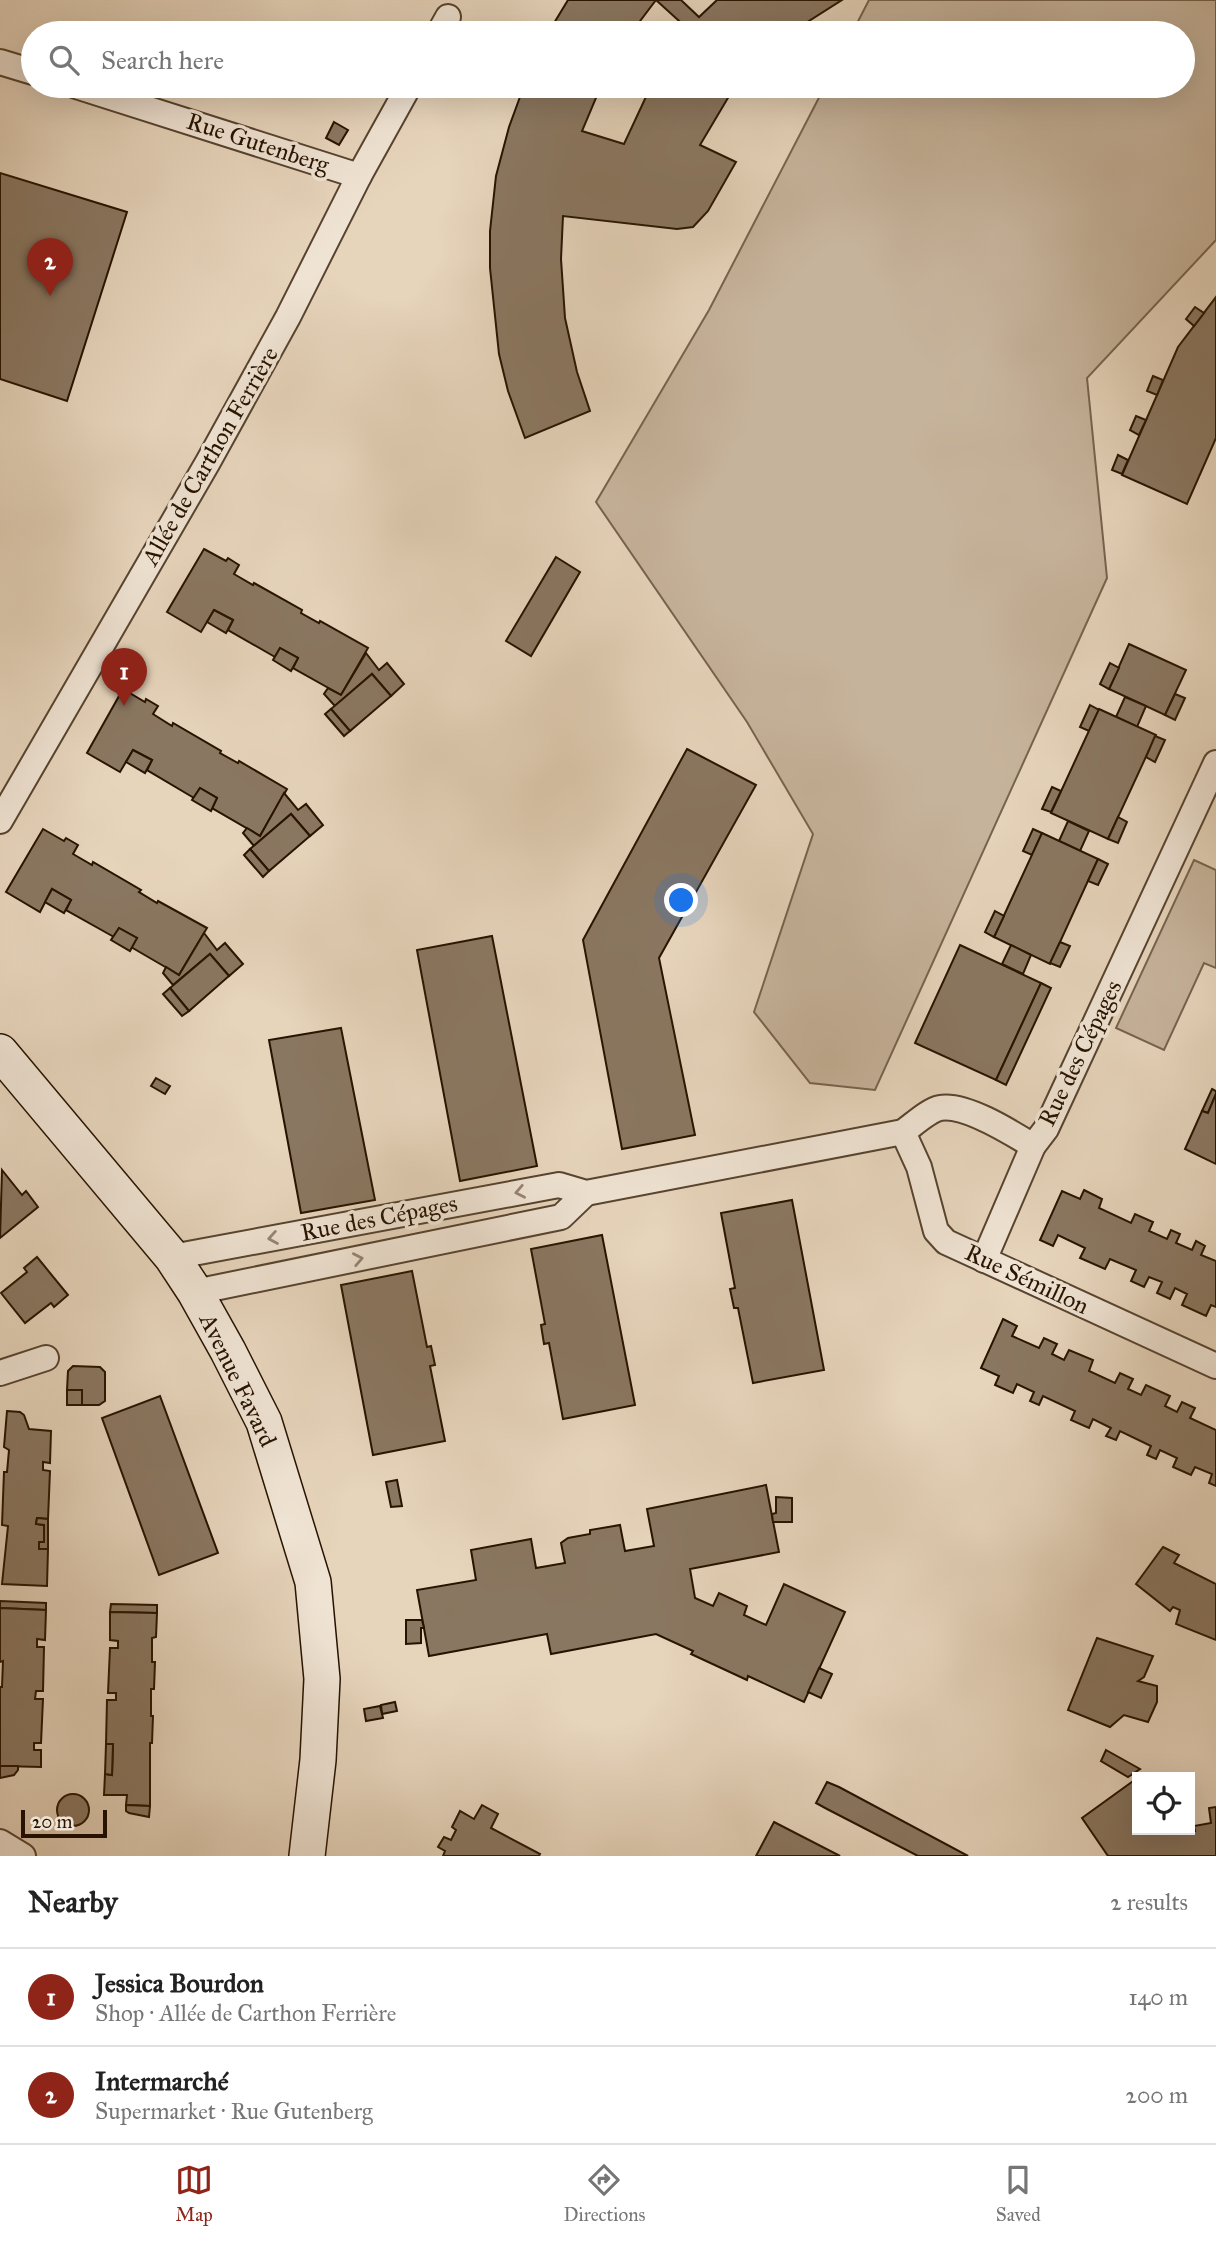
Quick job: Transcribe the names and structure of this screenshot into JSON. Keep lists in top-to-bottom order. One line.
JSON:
{"streets":{"street":["Rue Gutenberg","Allée de Carthon Ferrière","Rue des Cépages","Rue Sémillon","Avenue Favard"]},"crossings":[["Rue Gutenberg","Allée de Carthon Ferrière"],["Rue des Cépages","Rue Sémillon"],["Rue des Cépages","Avenue Favard"]],"scale_bar":"20 m","page":{"search":"Search here","pins":["2","1"],"scale":"20 m","heading":["Nearby","2 results"],"list":[{"mark":"1","name":"Jessica Bourdon","note":"Shop · Allée de Carthon Ferrière","value":"140 m"},{"mark":"2","name":"Intermarché","note":"Supermarket · Rue Gutenberg","value":"200 m"}],"nav":["Map","Directions","Saved"]}}
